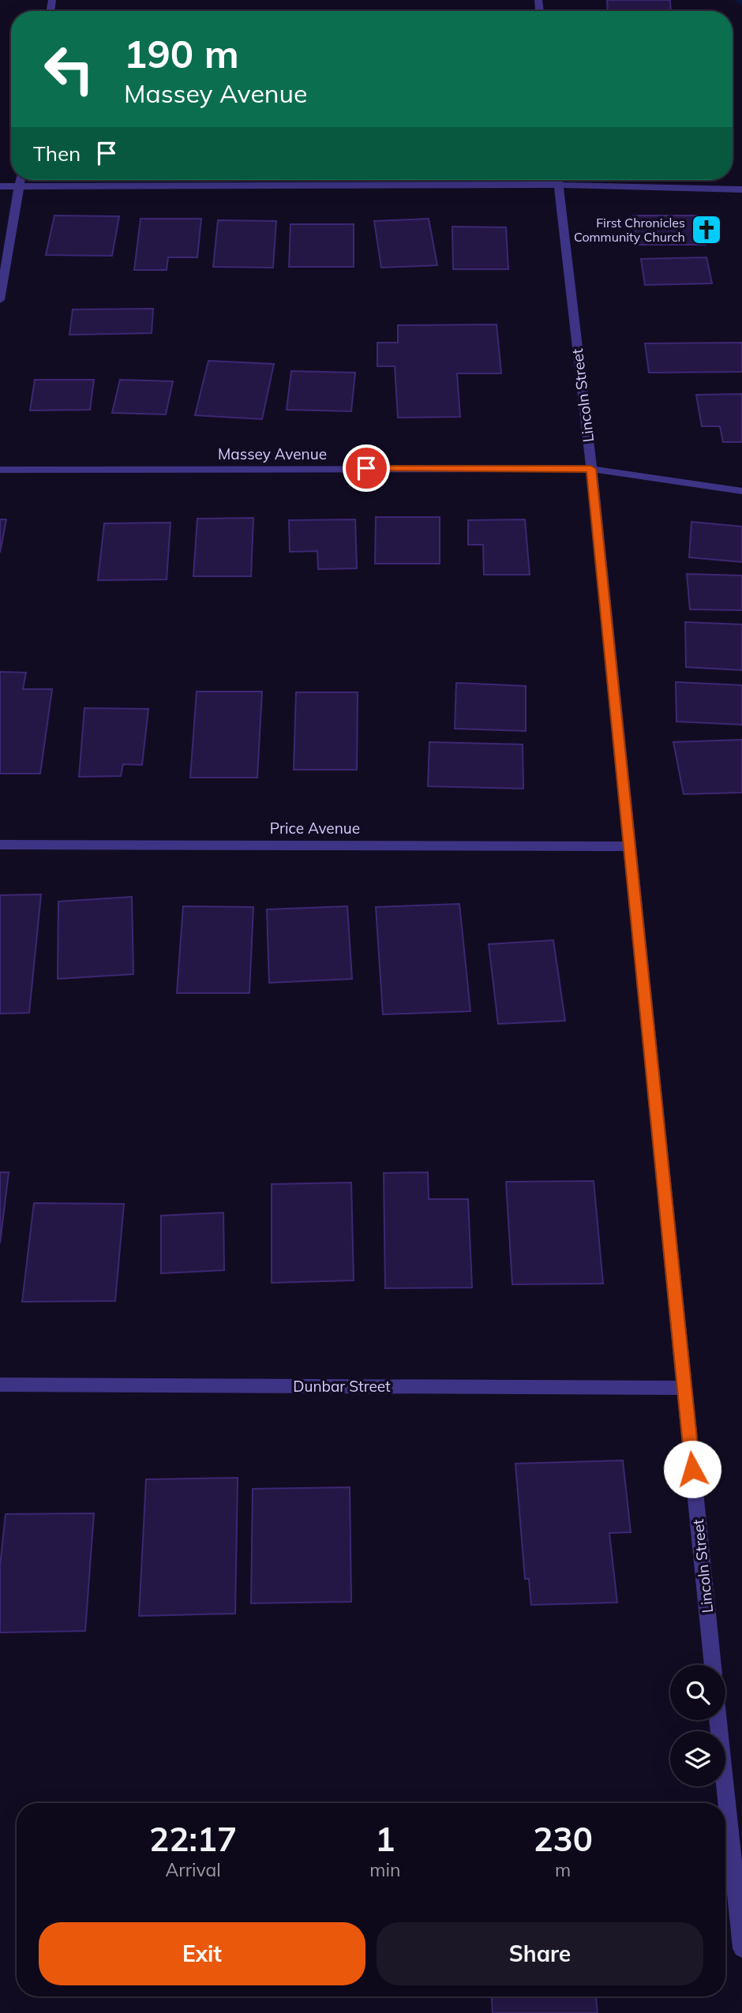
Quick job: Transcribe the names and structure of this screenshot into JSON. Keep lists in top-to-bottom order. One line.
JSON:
{"streets":{"street":["Lincoln Street","Massey Avenue","Price Avenue","Dunbar Street"]},"crossings":[["Lincoln Street","Massey Avenue"],["Lincoln Street","Price Avenue"],["Lincoln Street","Dunbar Street"]],"places":{"church":["First Chronicles Community Church"]},"page":{"turn":["190 m","Massey Avenue"],"then":"Then","eta":["22:17","Arrival","1","min","230","m"],"buttons":["Exit","Share"]}}
